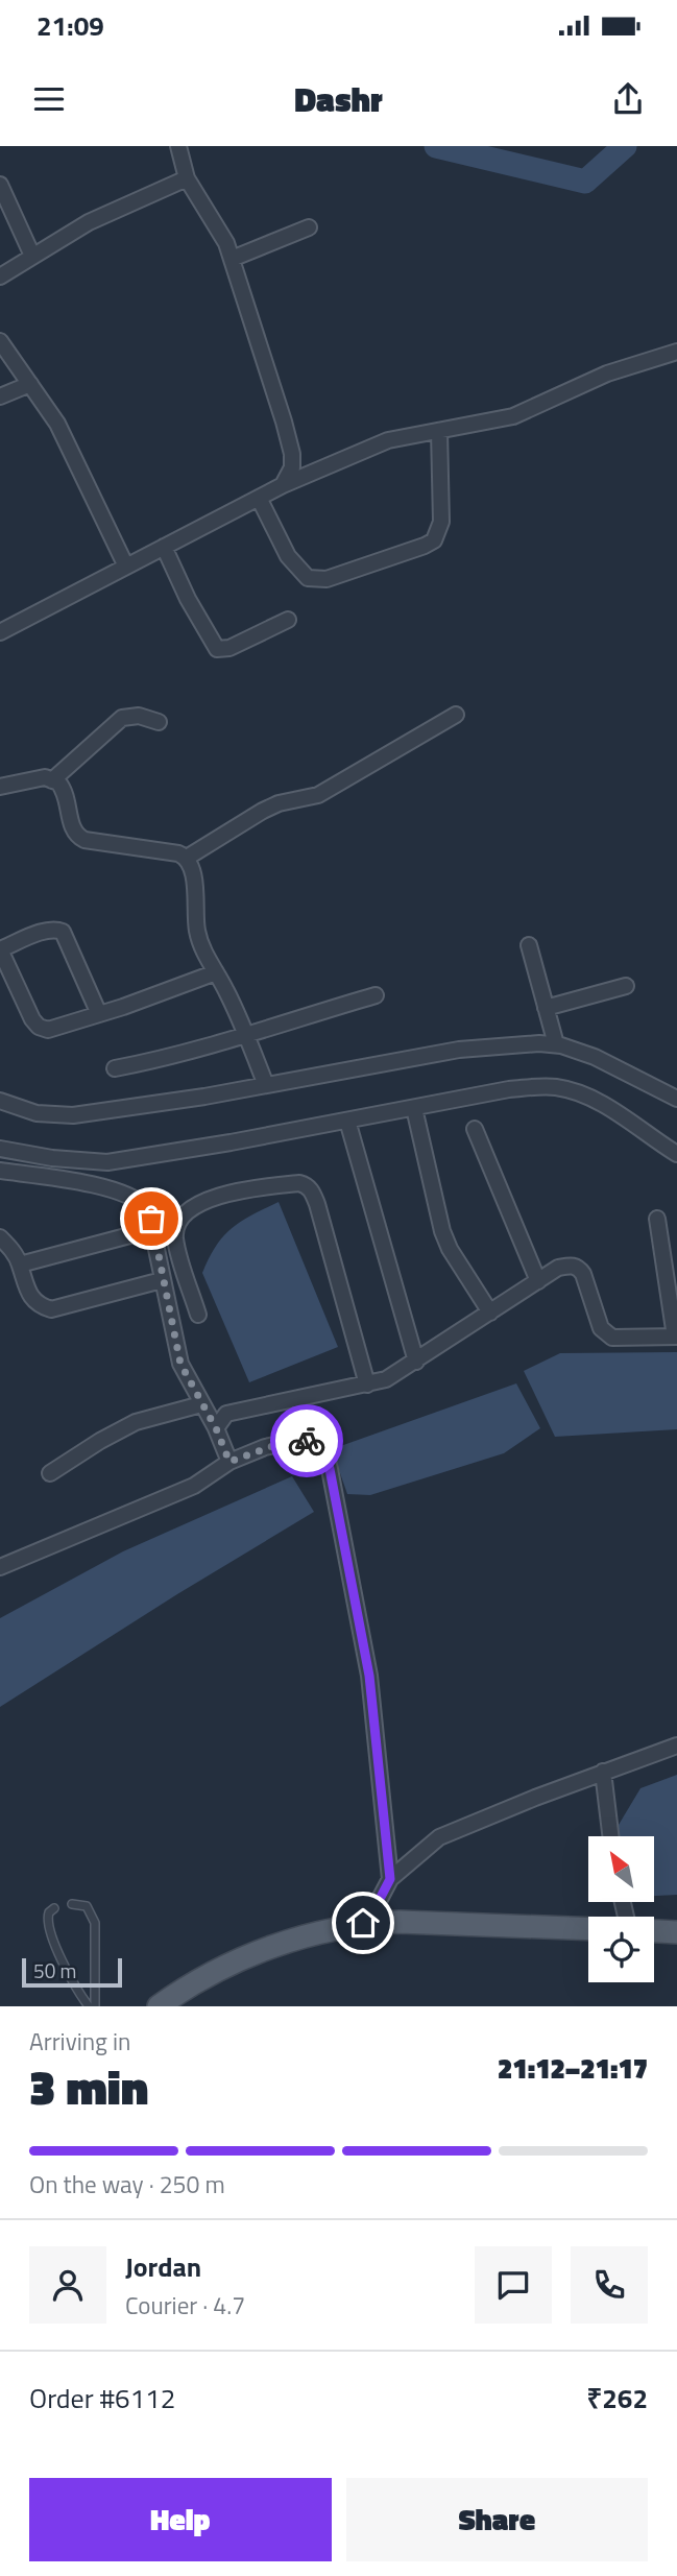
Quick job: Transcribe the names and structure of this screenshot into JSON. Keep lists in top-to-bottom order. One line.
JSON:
{"scale_bar":"50 m","north":"top left","page":{"status":"21:09","header":"Dashr","scale":"50 m","heading":["3 min","Arriving in","21:12–21:17"],"panel":["Jordan","Courier · 4.7","Order #6112","₹262"],"bar":"On the way · 250 m","buttons":["Help","Share"]}}
